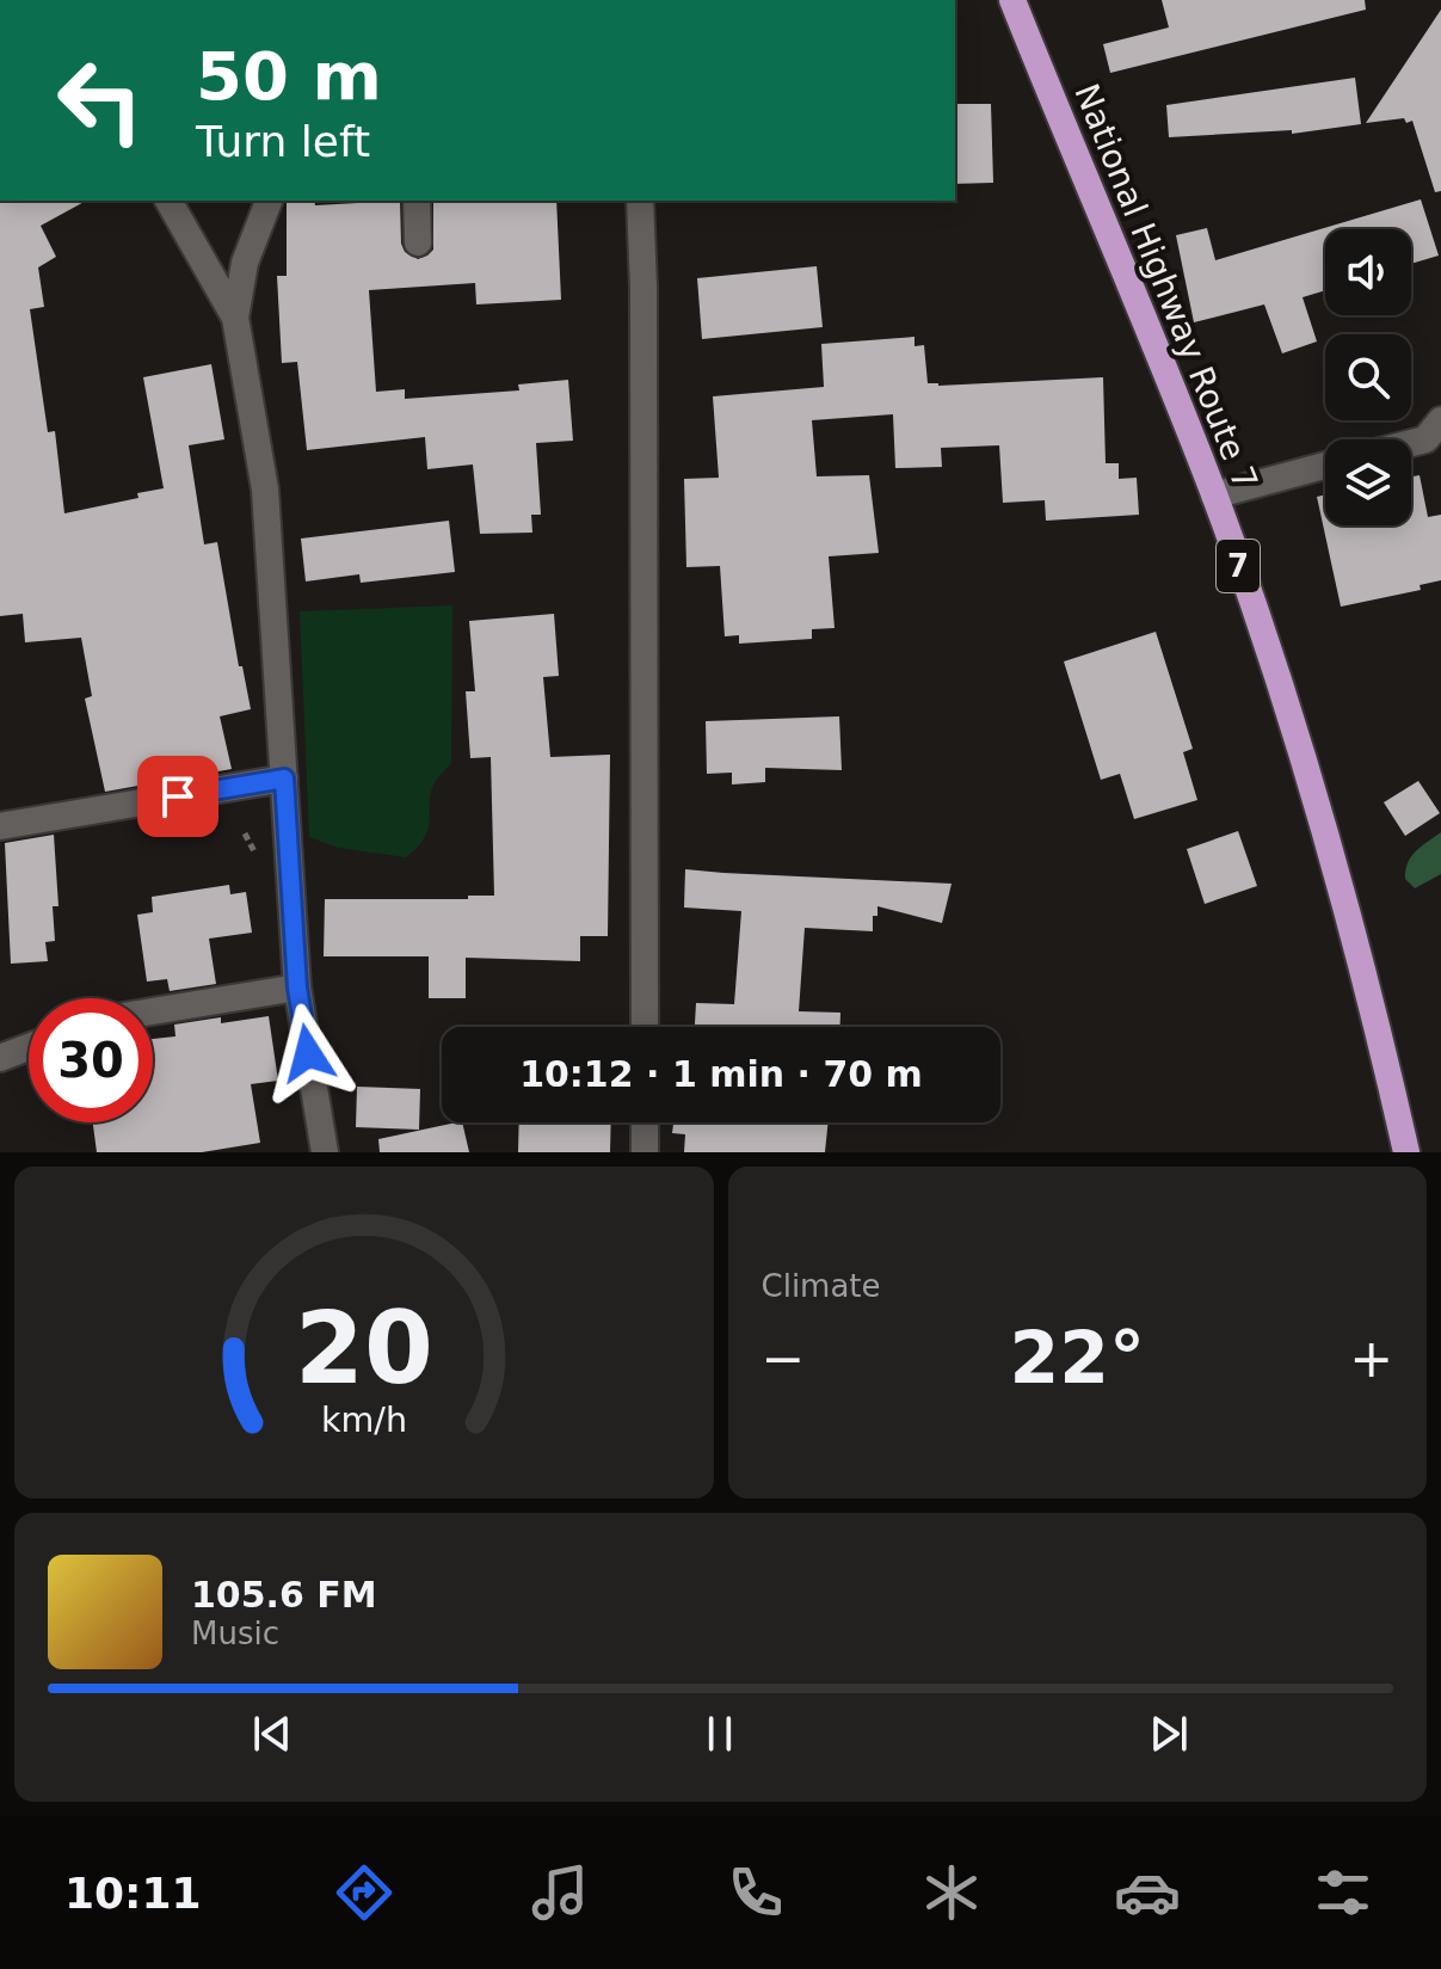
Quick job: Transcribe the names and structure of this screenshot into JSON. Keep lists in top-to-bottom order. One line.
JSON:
{"streets":{"highway":["National Highway Route 7","7"]},"page":{"turn":["50 m","Turn left"],"limit":"30","trip":"10:12 · 1 min · 70 m","tile":"Climate","heat":["−","22°","+"],"song":["105.6 FM","Music"],"tabs":"10:11","gauge":["20","km/h"]}}
